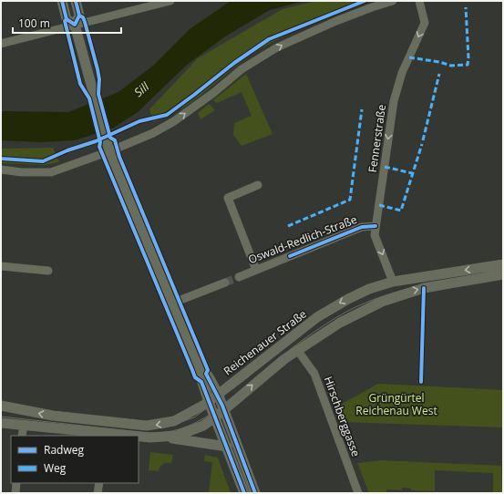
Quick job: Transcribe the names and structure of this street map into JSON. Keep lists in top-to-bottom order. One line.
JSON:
{"streets":{"street":["Fennerstraße","Oswald-Redlich-Straße","Reichenauer Straße","Hirschberggasse"]},"crossings":[["Fennerstraße","Oswald-Redlich-Straße"],["Fennerstraße","Reichenauer Straße"]],"one_way":["Fennerstraße"],"water":["Sill"],"parks":["Grüngürtel Reichenau West"],"legend":["Radweg","Weg"],"scale_bar":"100 m"}
